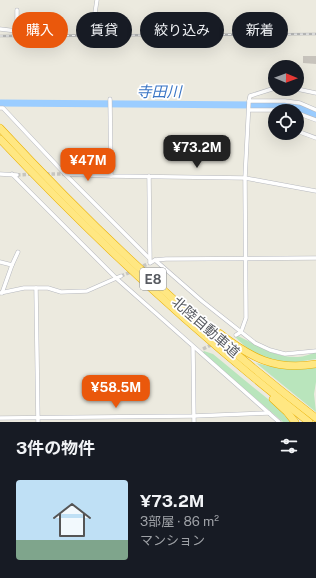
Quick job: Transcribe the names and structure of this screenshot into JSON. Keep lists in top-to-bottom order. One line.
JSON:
{"streets":{"highway":["E8","北陸自動車道"]},"water":["寺田川"],"north":"right","page":{"chip":["購入","賃貸","絞り込み","新着"],"price":["¥73.2M","¥47M","¥58.5M"],"heading":"3件の物件","list":[{"name":"¥73.2M","note":"3部屋 · 86 m² · マンション"}]}}
